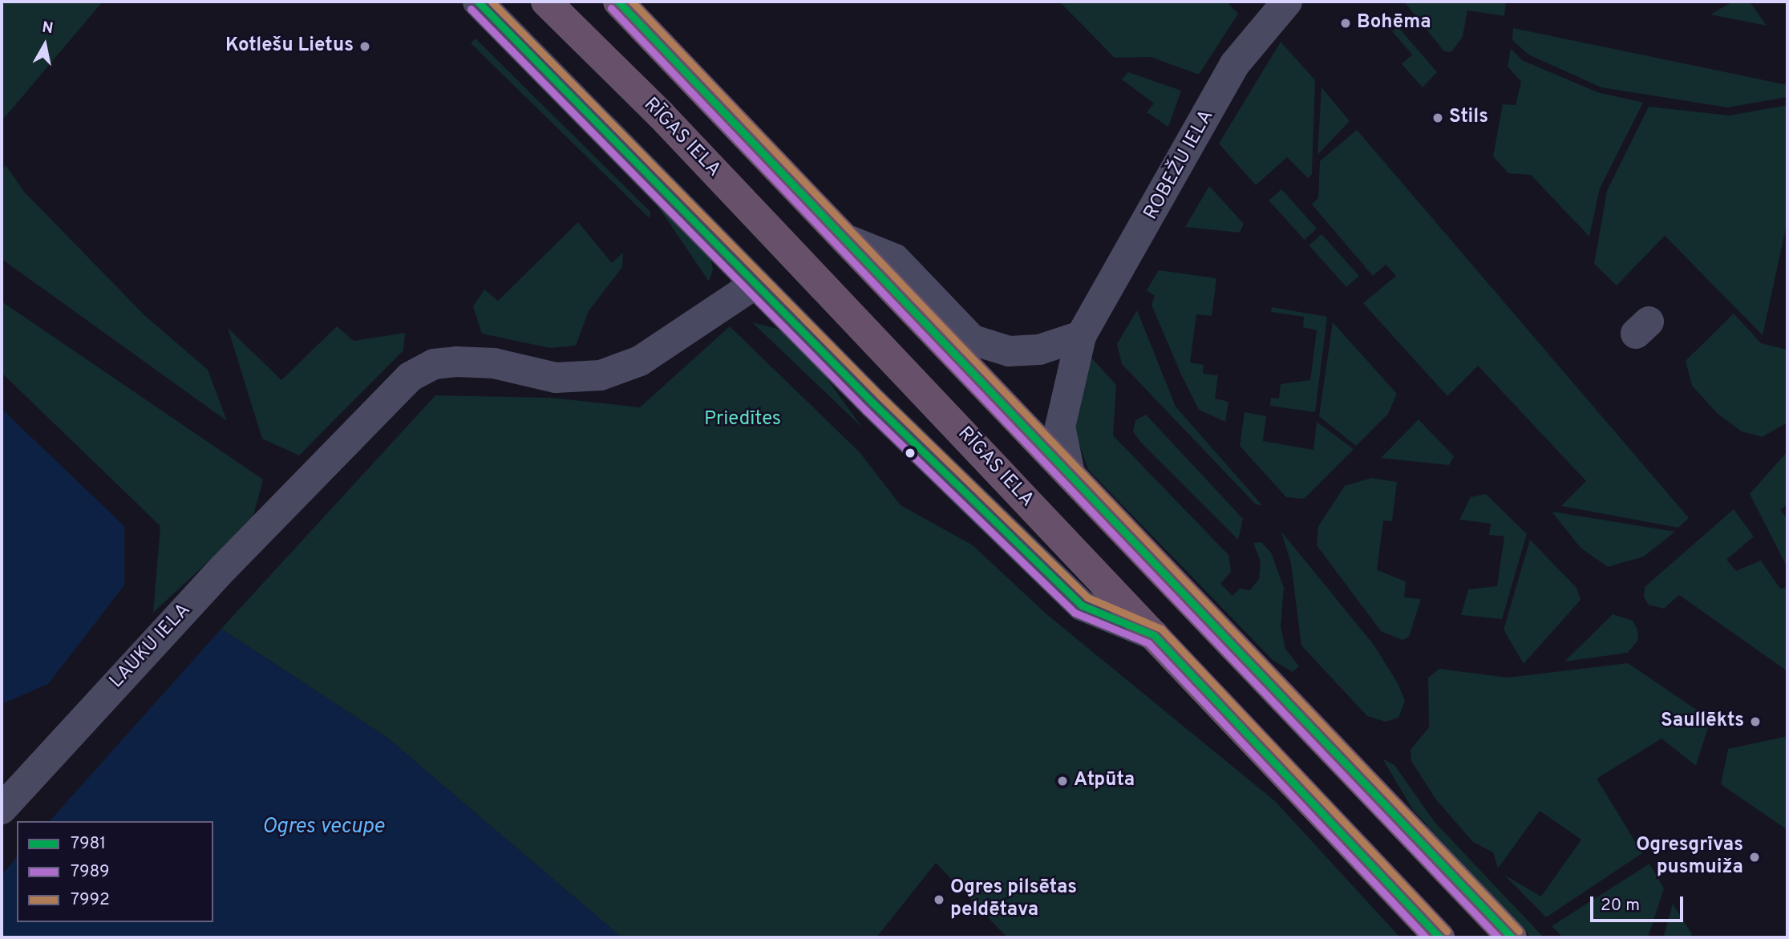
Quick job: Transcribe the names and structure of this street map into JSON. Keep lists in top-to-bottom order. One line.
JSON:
{"streets":{"highway":["RĪGAS IELA"],"street":["ROBEŽU IELA","LAUKU IELA"]},"water":["Ogres vecupe"],"parks":["Priedītes"],"places":["Bohēma","Kotlešu Lietus","Stils","Saullēkts","Atpūta","Ogresgrīvas pusmuiža","Ogres pilsētas peldētava"],"lines":["transit line 7981","transit line 7992","transit line 7989"],"legend":["7981","7989","7992"],"scale_bar":"20 m","north":"top"}
